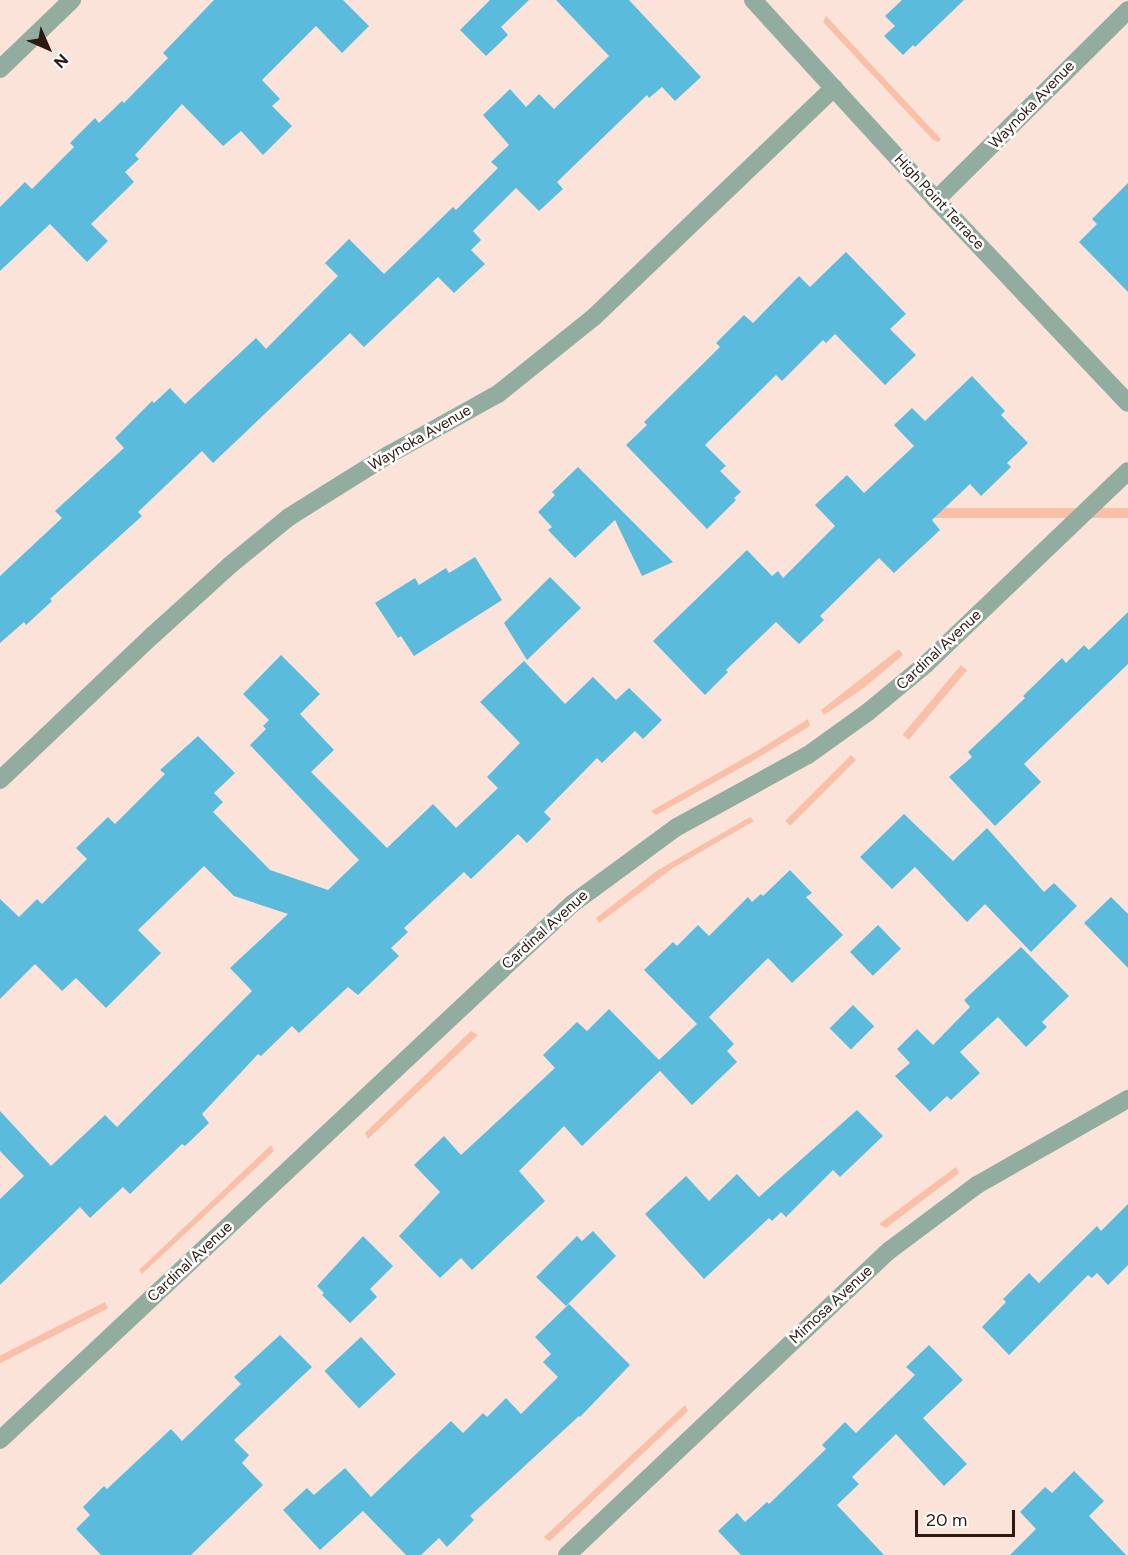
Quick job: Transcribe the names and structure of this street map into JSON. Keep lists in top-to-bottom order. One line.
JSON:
{"streets":{"street":["Waynoka Avenue","High Point Terrace","Cardinal Avenue","Mimosa Avenue"]},"crossings":[["Waynoka Avenue","High Point Terrace"]],"scale_bar":"20 m","north":"bottom right"}
